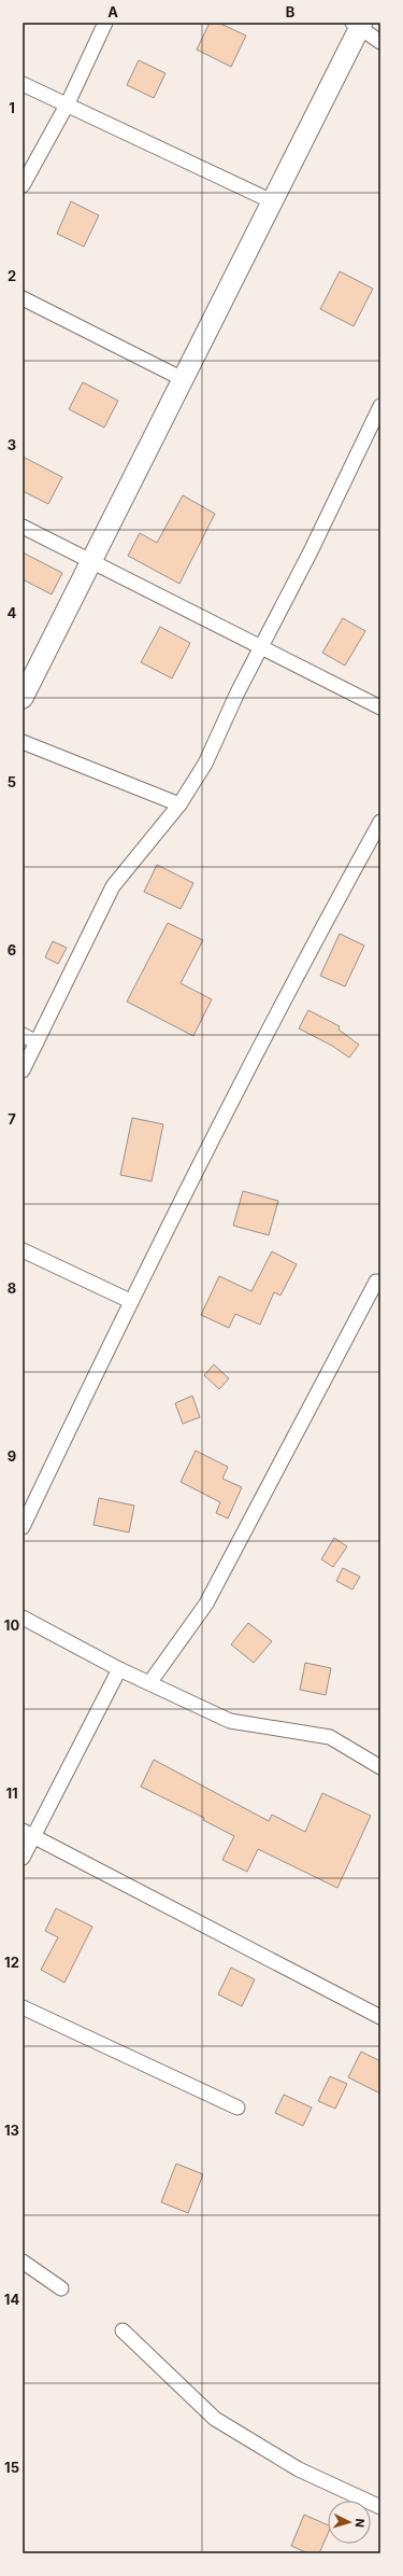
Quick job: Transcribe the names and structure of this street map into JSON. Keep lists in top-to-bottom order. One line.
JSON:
{"north":"right","grid":{"columns":["A","B"],"rows":["1","2","3","4","5","6","7","8","9","10","11","12","13","14","15"]}}
